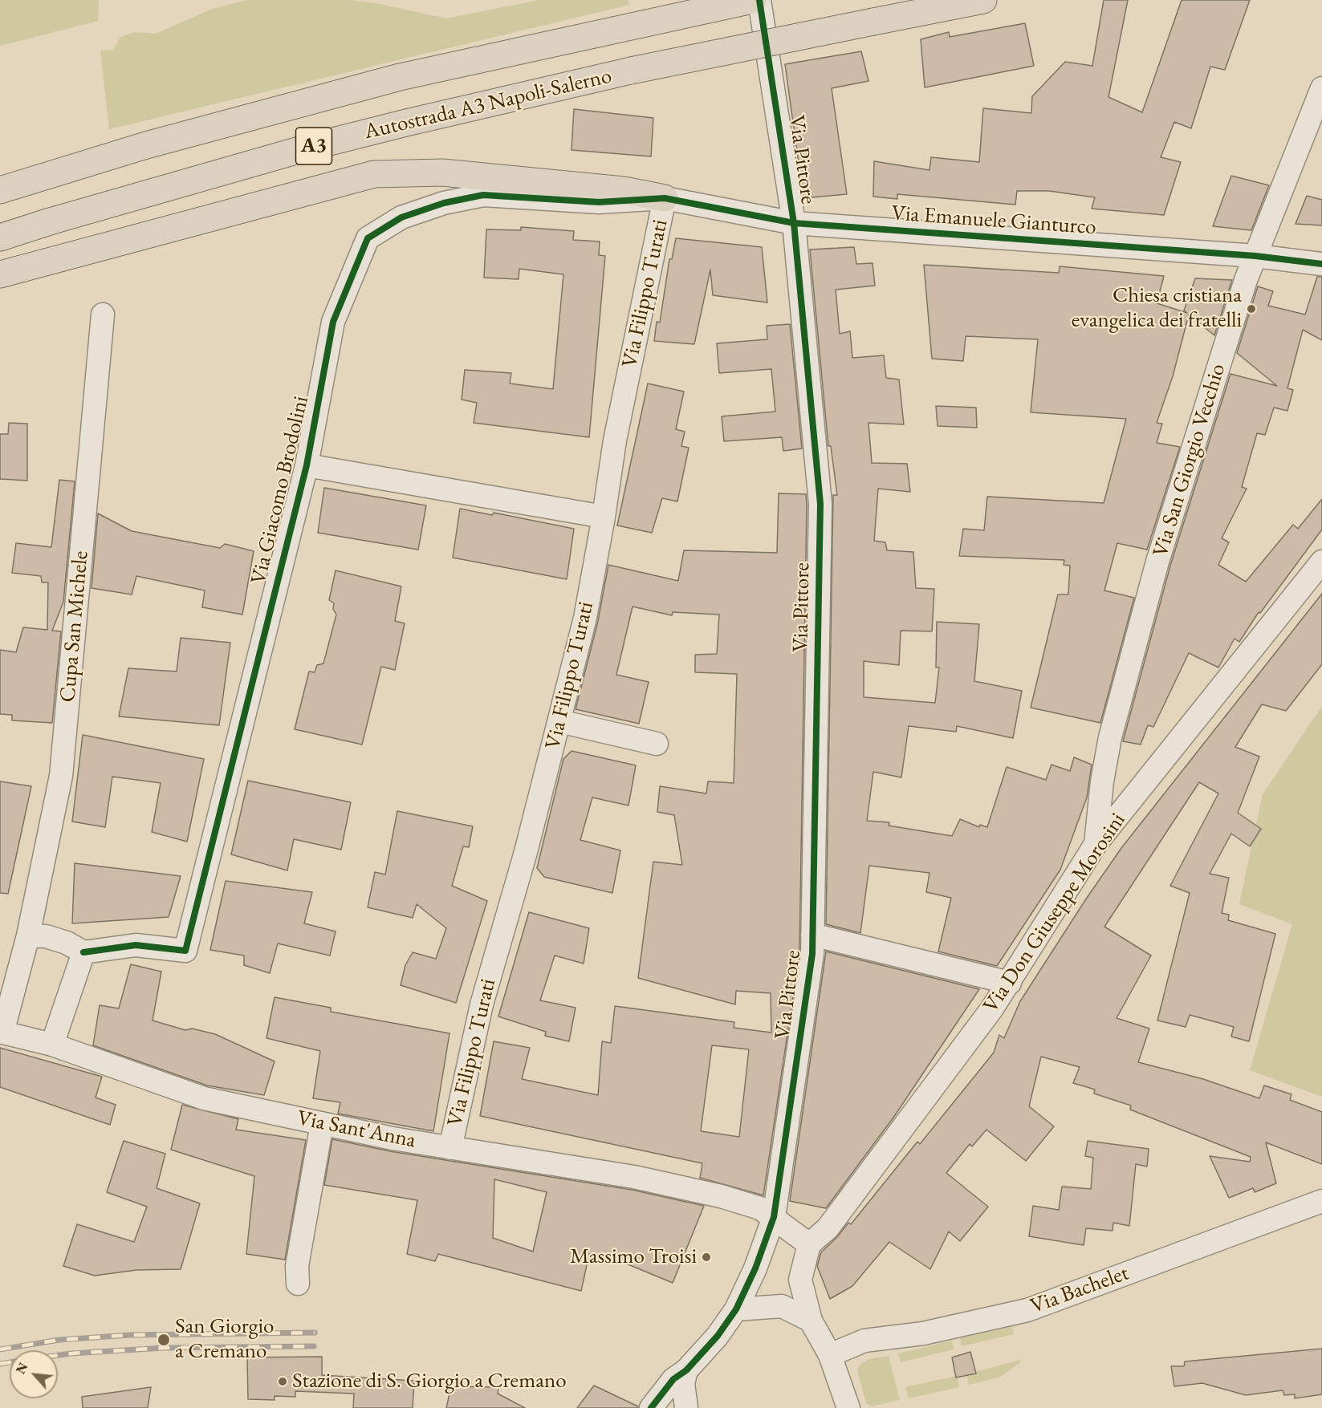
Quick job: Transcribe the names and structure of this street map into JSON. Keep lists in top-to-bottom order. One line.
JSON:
{"streets":{"highway":["Autostrada A3 Napoli-Salerno","A3"],"street":["Via Pittore","Via Emanuele Gianturco","Via Filippo Turati","Via San Giorgio Vecchio","Via Giacomo Brodolini","Cupa San Michele","Via Don Giuseppe Morosini","Via Sant'Anna","Via Bachelet"]},"crossings":[["Via Pittore","Via Emanuele Gianturco"],["Via Pittore","Via Sant'Anna"],["Via Emanuele Gianturco","Via Filippo Turati"],["Via Emanuele Gianturco","Via San Giorgio Vecchio"],["Via Emanuele Gianturco","Via Giacomo Brodolini"],["Via Filippo Turati","Via Giacomo Brodolini"],["Via Filippo Turati","Via Sant'Anna"],["Via San Giorgio Vecchio","Via Don Giuseppe Morosini"],["Cupa San Michele","Via Sant'Anna"],["Via Don Giuseppe Morosini","Via Sant'Anna"]],"places":["Chiesa cristiana evangelica dei fratelli","Massimo Troisi","San Giorgio a Cremano","Stazione di S. Giorgio a Cremano"],"north":"top left"}
